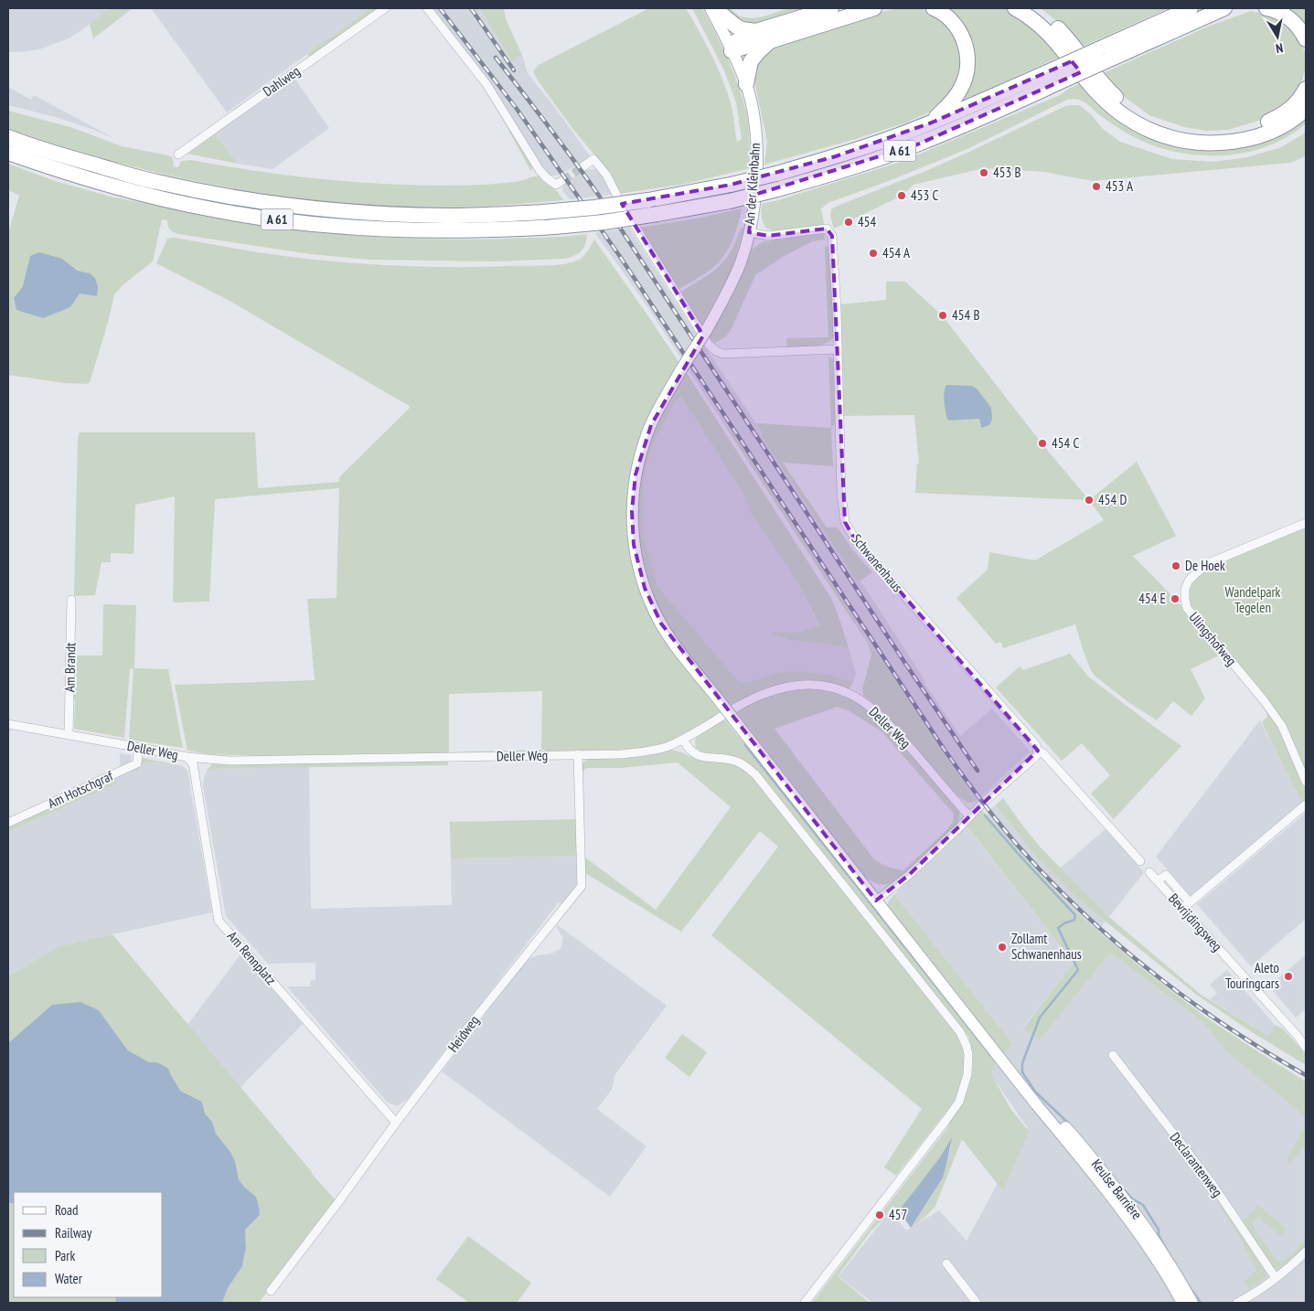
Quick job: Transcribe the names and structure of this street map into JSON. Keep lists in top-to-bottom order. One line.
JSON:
{"streets":{"highway":["A 61"],"main road":["An der Kleinbahn","Keulse Barrière"],"street":["Dahlweg","Schwanenhaus","Ulingshofweg","Am Brandt","Deller Weg","Am Hotschgraf","Bevrijdingsweg","Am Rennplatz","Heidweg","Declarantenweg"]},"crossings":[["An der Kleinbahn","Schwanenhaus"],["An der Kleinbahn","Keulse Barrière"],["Am Brandt","Deller Weg"],["Deller Weg","Am Hotschgraf"],["Deller Weg","Am Rennplatz"],["Deller Weg","Heidweg"],["Am Rennplatz","Heidweg"]],"parks":["Wandelpark Tegelen"],"places":["453 B","453 A","453 C","454","454 A","454 B","454 C","454 D","De Hoek","454 E","Zollamt Schwanenhaus","Aleto Touringcars","457"],"legend":["Road","Railway","Park","Water"],"north":"bottom"}
